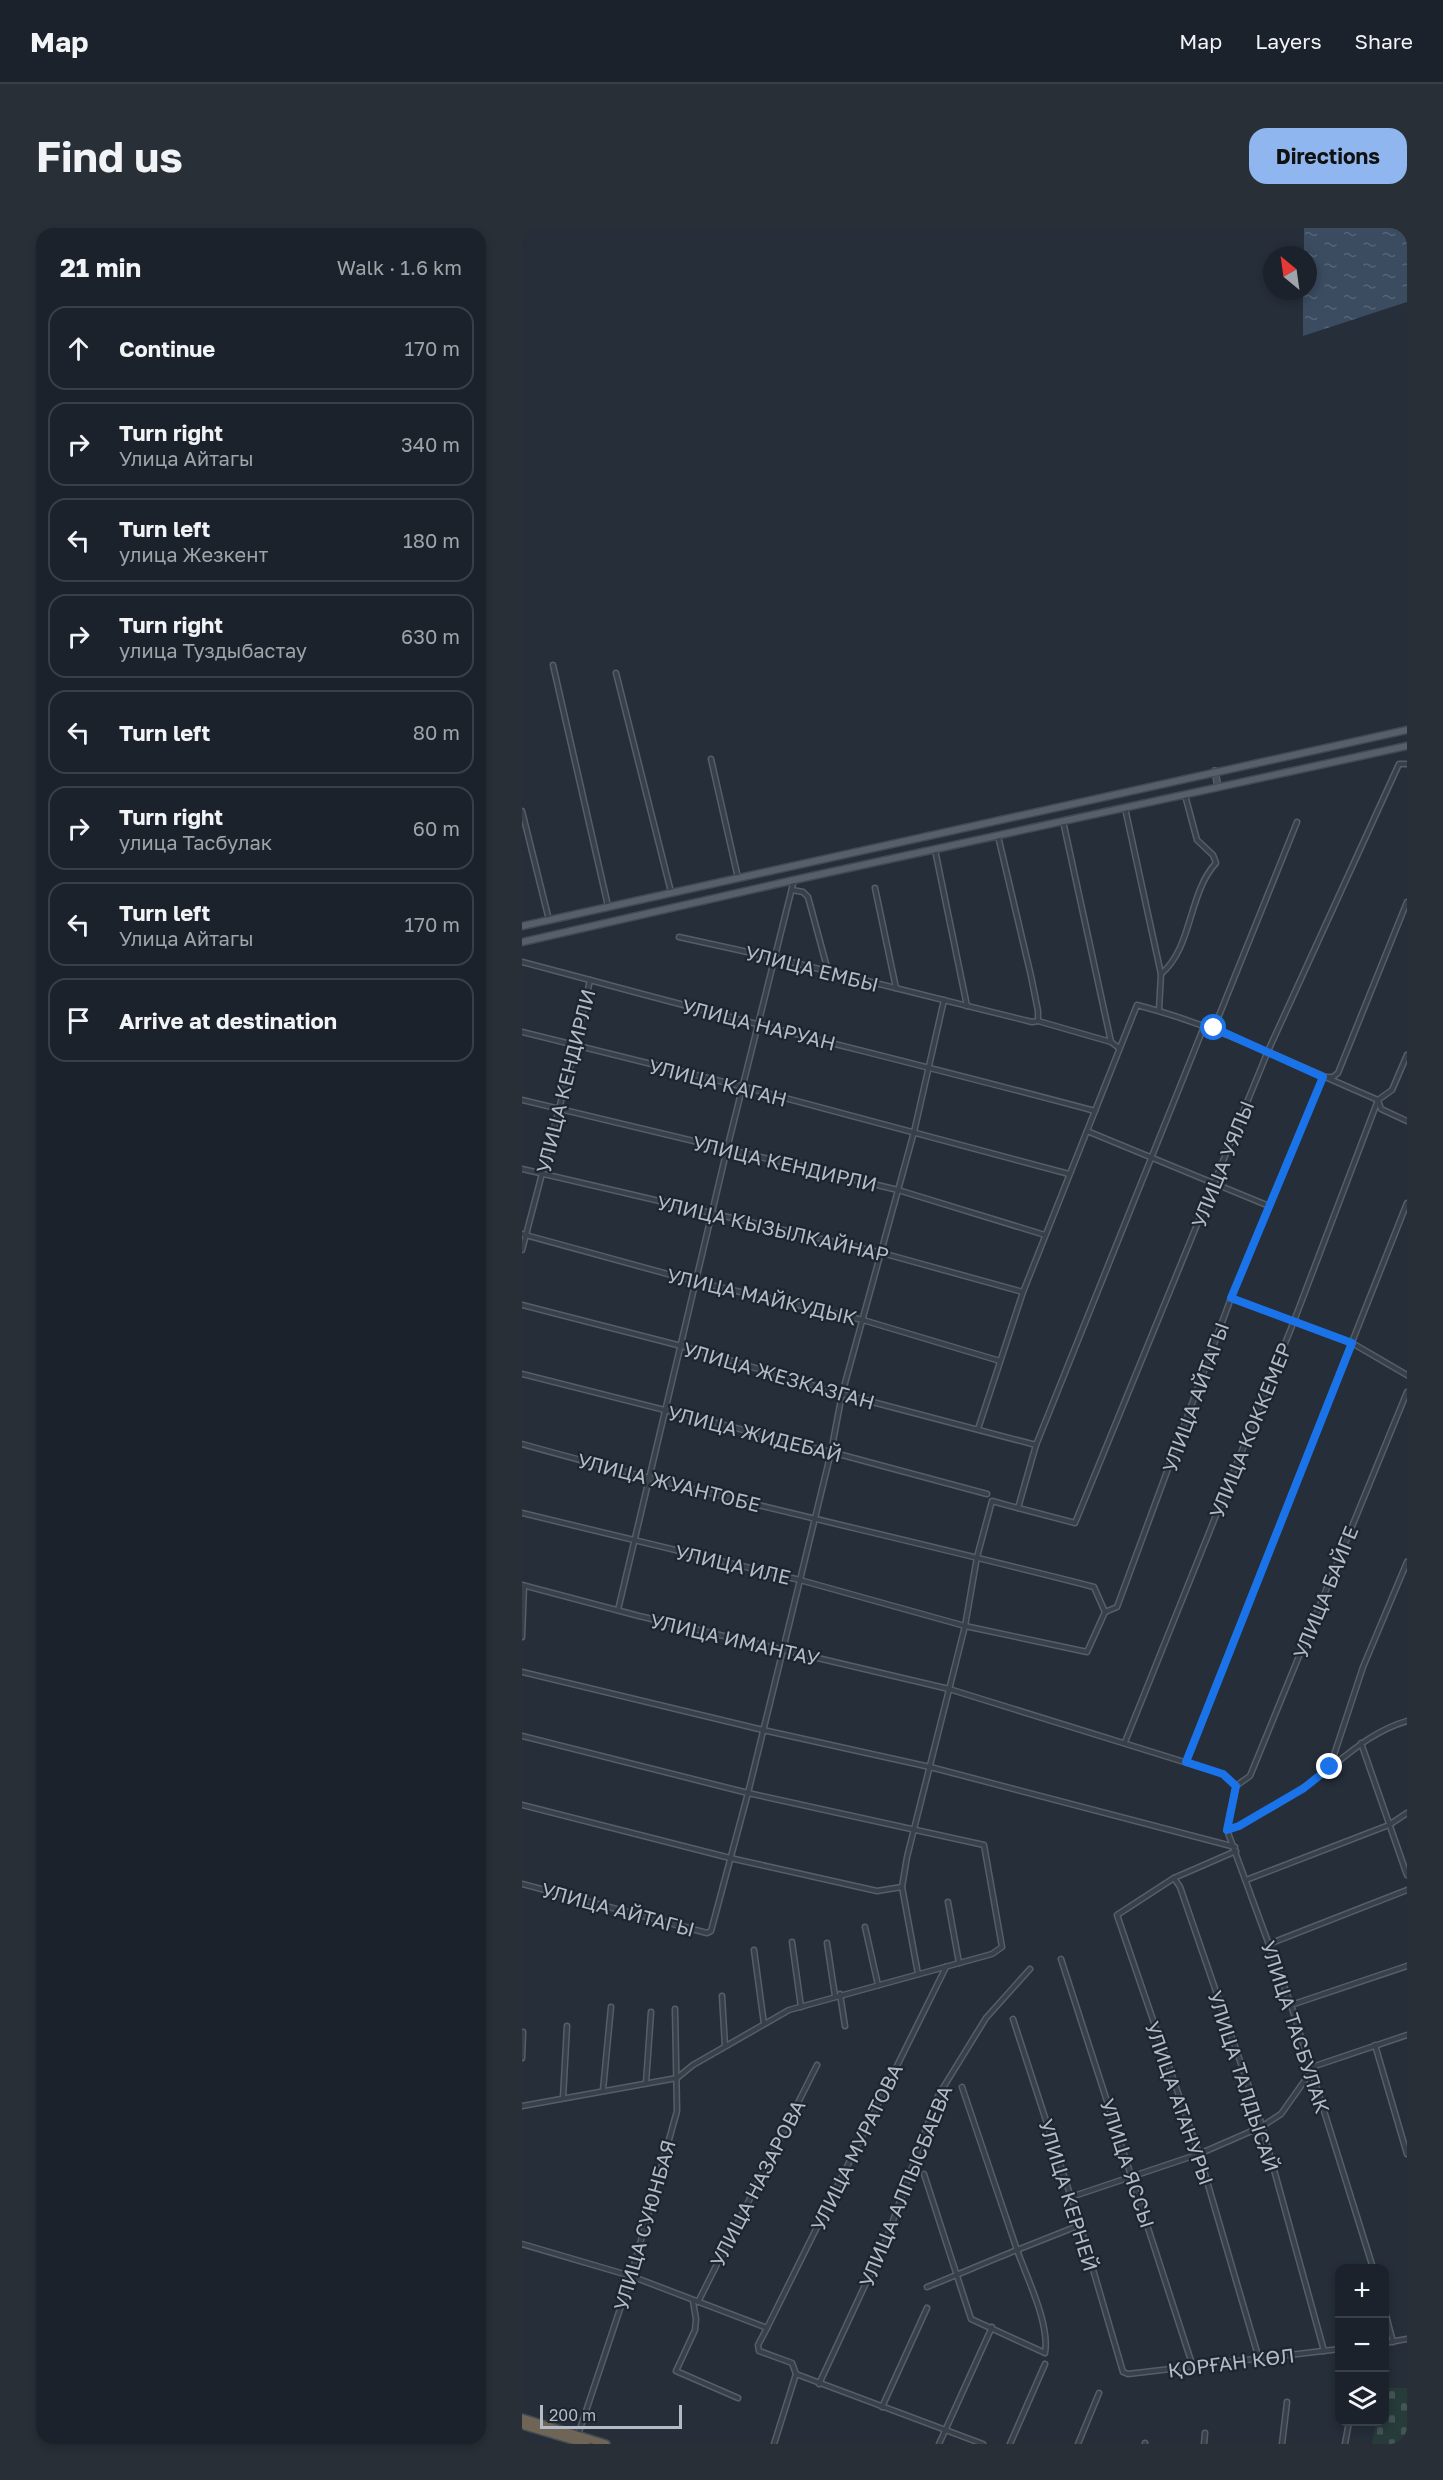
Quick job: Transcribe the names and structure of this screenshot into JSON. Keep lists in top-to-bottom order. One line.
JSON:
{"streets":{"street":["УЛИЦА ЕМБЫ","УЛИЦА НАРУАН","УЛИЦА КЕНДИРЛИ","УЛИЦА КАГАН","УЛИЦА УЯЛЫ","УЛИЦА КЫЗЫЛКАЙНАР","УЛИЦА МАЙКУДЫК","УЛИЦА ЖЕЗКАЗГАН","УЛИЦА АЙТАГЫ","УЛИЦА КОККЕМЕР","УЛИЦА ЖИДЕБАЙ","УЛИЦА ЖУАНТОБЕ","УЛИЦА ИЛЕ","УЛИЦА БАЙГЕ","УЛИЦА ИМАНТАУ","УЛИЦА ТАСБУЛАК","УЛИЦА ТАЛДЫСАЙ","УЛИЦА АТАНУРЫ","УЛИЦА МУРАТОВА","УЛИЦА ЯССЫ","УЛИЦА НАЗАРОВА","УЛИЦА АЛПЫСБАЕВА","УЛИЦА КЕРНЕЙ","УЛИЦА СУЮНБАЯ","ҚОРҒАН КӨЛ"]},"crossings":[["УЛИЦА НАРУАН","УЛИЦА КЕНДИРЛИ"],["УЛИЦА КЕНДИРЛИ","УЛИЦА КАГАН"],["УЛИЦА КЕНДИРЛИ","УЛИЦА КЫЗЫЛКАЙНАР"],["УЛИЦА КЕНДИРЛИ","УЛИЦА МАЙКУДЫК"],["УЛИЦА АЙТАГЫ","УЛИЦА ИЛЕ"],["УЛИЦА КОККЕМЕР","УЛИЦА ИМАНТАУ"],["УЛИЦА ИЛЕ","УЛИЦА ИМАНТАУ"],["УЛИЦА БАЙГЕ","УЛИЦА ИМАНТАУ"],["УЛИЦА ТАЛДЫСАЙ","УЛИЦА АТАНУРЫ"],["УЛИЦА ТАЛДЫСАЙ","ҚОРҒАН КӨЛ"],["УЛИЦА АТАНУРЫ","ҚОРҒАН КӨЛ"],["УЛИЦА ЯССЫ","ҚОРҒАН КӨЛ"],["УЛИЦА КЕРНЕЙ","ҚОРҒАН КӨЛ"]],"scale_bar":"200 m","north":"top left","page":{"header":"Map","nav":["Map","Layers","Share"],"buttons":"Directions","title":"Find us","heading":["21 min","Walk · 1.6 km"],"list":[["Continue","170 m"],["Turn right","Улица Айтагы","340 m"],["Turn left","улица Жезкент","180 m"],["Turn right","улица Туздыбастау","630 m"],["Turn left","80 m"],["Turn right","улица Тасбулак","60 m"],["Turn left","Улица Айтагы","170 m"],"Arrive at destination"],"map_buttons":["+","−"],"scale":"200 m"}}
